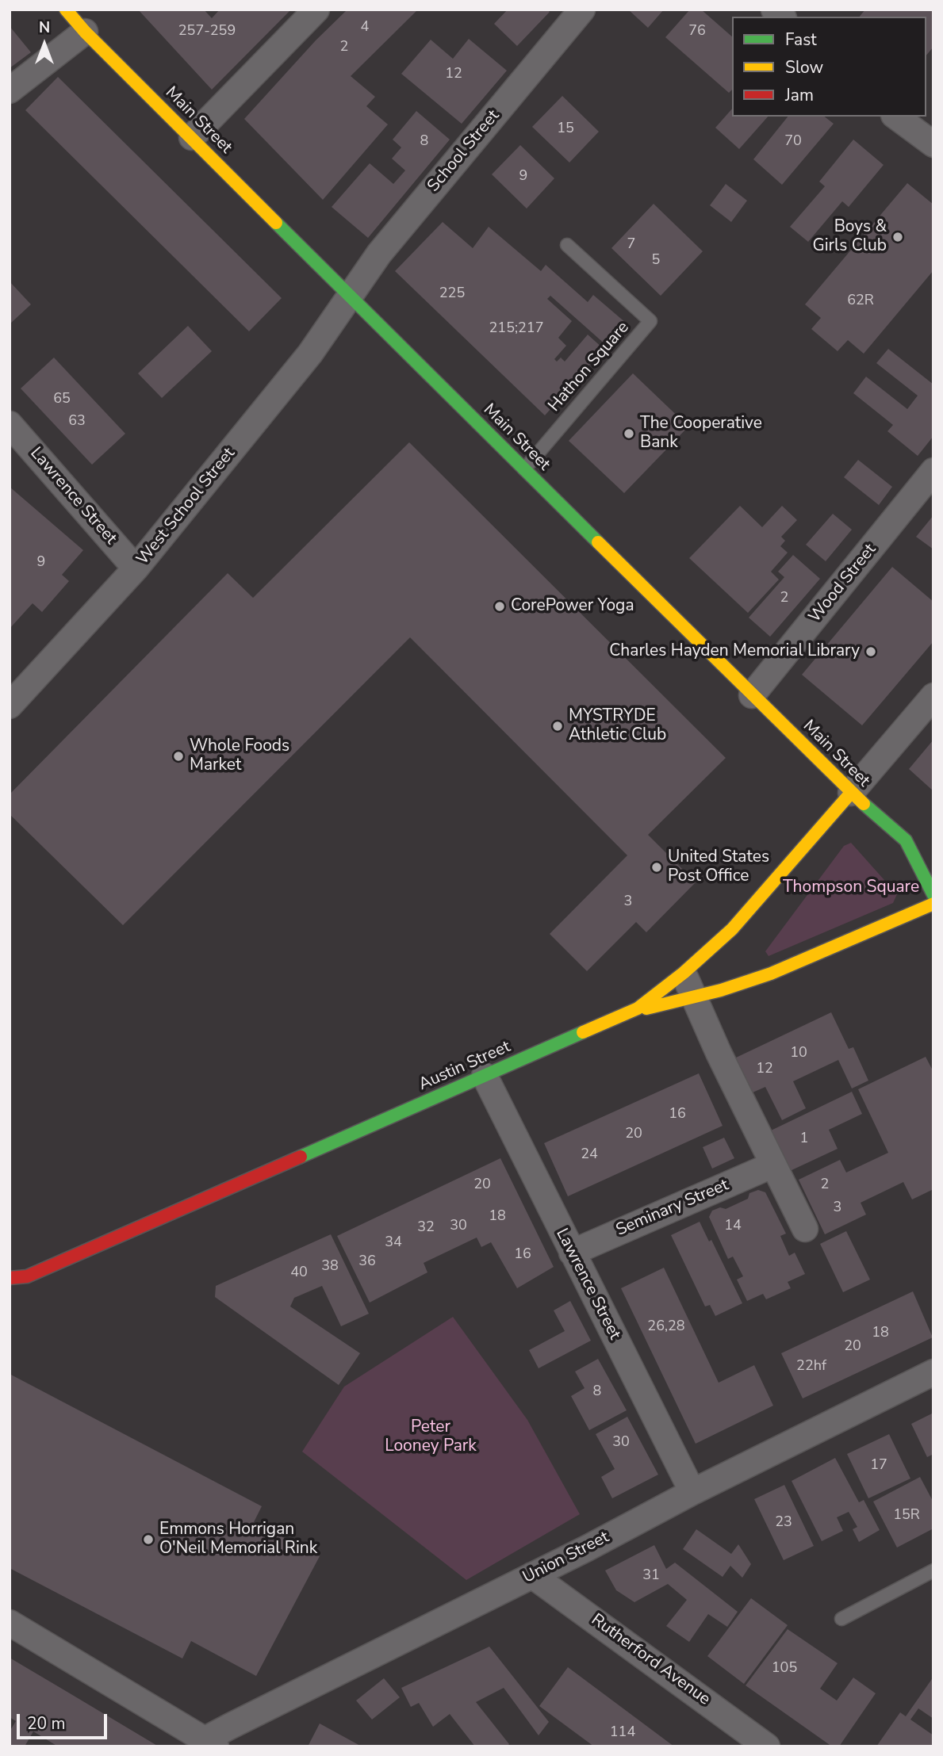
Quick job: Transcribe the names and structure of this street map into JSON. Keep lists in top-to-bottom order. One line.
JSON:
{"streets":{"main road":["Main Street","Austin Street"],"street":["School Street","Lawrence Street","West School Street","Wood Street","Seminary Street","Union Street","Rutherford Avenue"],"lane":["Hathon Square"]},"crossings":[["Main Street","School Street"],["Main Street","Hathon Square"],["Main Street","West School Street"],["Main Street","Wood Street"],["Main Street","Austin Street"],["School Street","West School Street"],["Lawrence Street","West School Street"],["Lawrence Street","Austin Street"],["Lawrence Street","Seminary Street"],["Lawrence Street","Union Street"],["Union Street","Rutherford Avenue"]],"parks":["Thompson Square","Peter Looney Park"],"places":["Boys & Girls Club","The Cooperative Bank","CorePower Yoga","Charles Hayden Memorial Library","MYSTRYDE Athletic Club","Whole Foods Market","United States Post Office","Emmons Horrigan O'Neil Memorial Rink"],"house_numbers":["4","257-259","76","2","12","15","8","70","9","7","5","225","62R","215;217","65","63","9","2","3","10","12","16","20","1","24","20","2","3","18","30","14","32","34","16","36","38","40","26,28","18","20","22hf","8","30","17","15R","23","31","105","114"],"legend":["Fast","Slow","Jam"],"scale_bar":"20 m","north":"top"}
